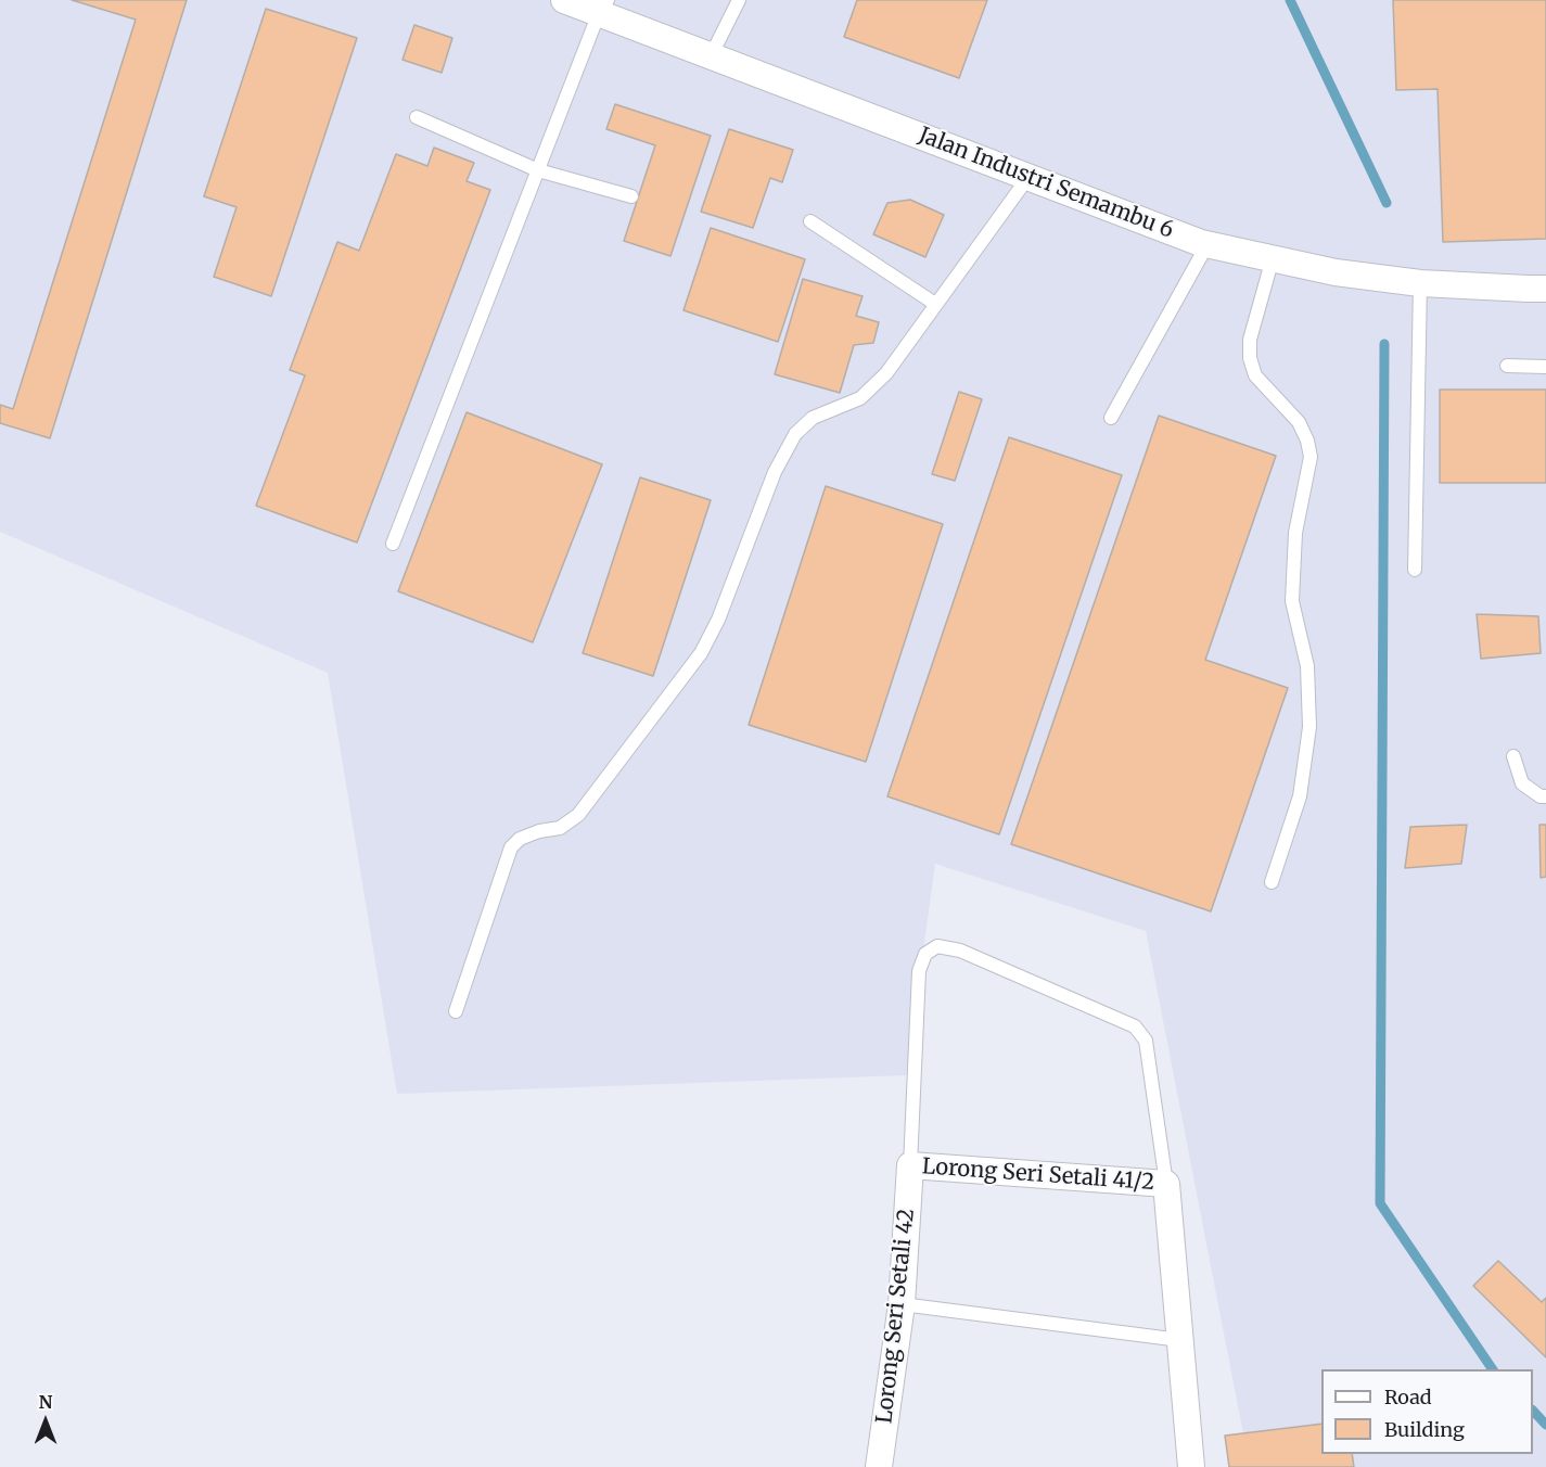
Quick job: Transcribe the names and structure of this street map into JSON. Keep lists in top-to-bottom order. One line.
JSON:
{"streets":{"street":["Jalan Industri Semambu 6","Lorong Seri Setali 41/2","Lorong Seri Setali 42"]},"crossings":[["Lorong Seri Setali 41/2","Lorong Seri Setali 42"]],"legend":["Road","Building"],"north":"top"}
